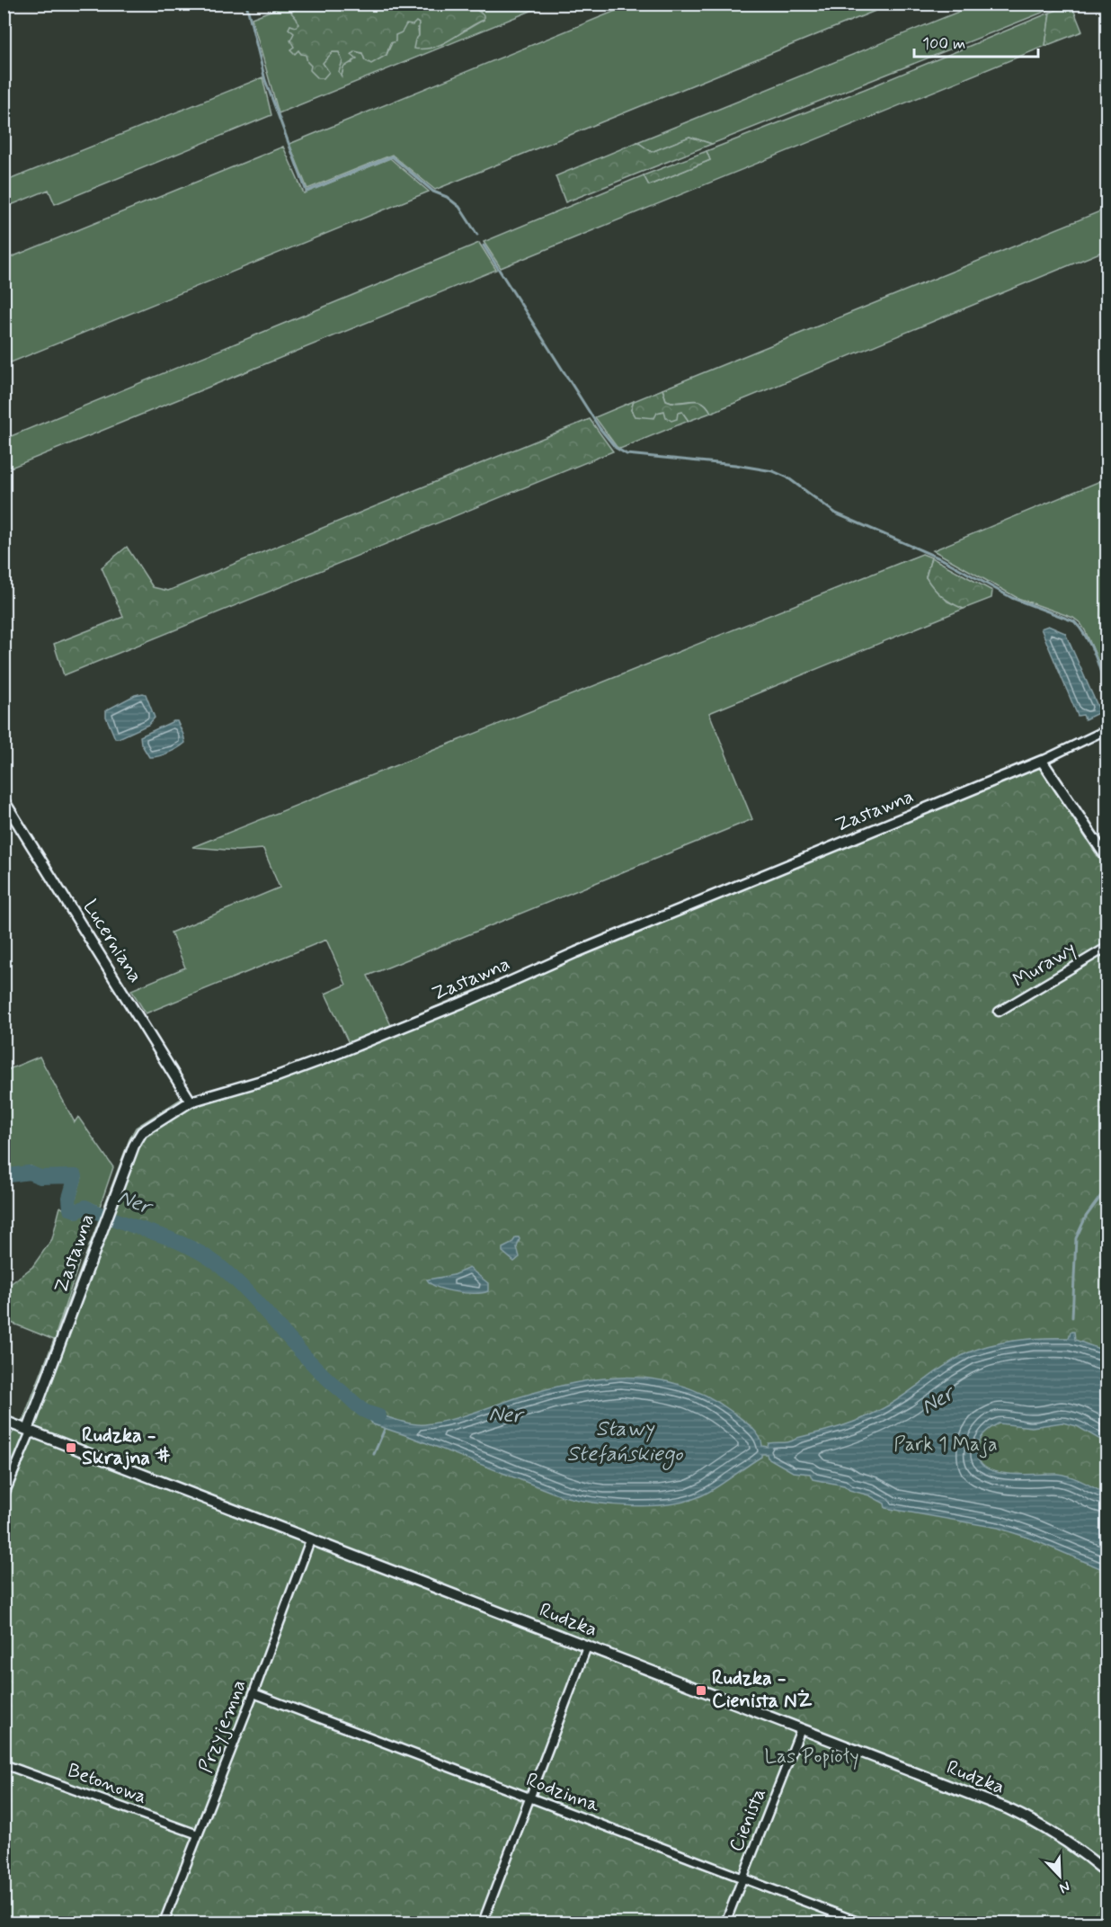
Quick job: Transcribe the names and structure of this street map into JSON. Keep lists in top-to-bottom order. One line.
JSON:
{"streets":{"street":["Zastawna","Lucerniana","Murawy","Rudzka","Przyjemna","Betonowa","Rodzinna","Cienista"]},"crossings":[["Zastawna","Lucerniana"],["Zastawna","Rudzka"],["Rudzka","Przyjemna"],["Rudzka","Cienista"],["Przyjemna","Betonowa"],["Przyjemna","Rodzinna"],["Rodzinna","Cienista"]],"water":["Ner","Stawy Stefańskiego"],"parks":["Park 1 Maja","Las Popioły"],"places":{"transit":["Rudzka - Skrajna #","Rudzka - Cienista NŻ"]},"scale_bar":"100 m","north":"bottom right"}
